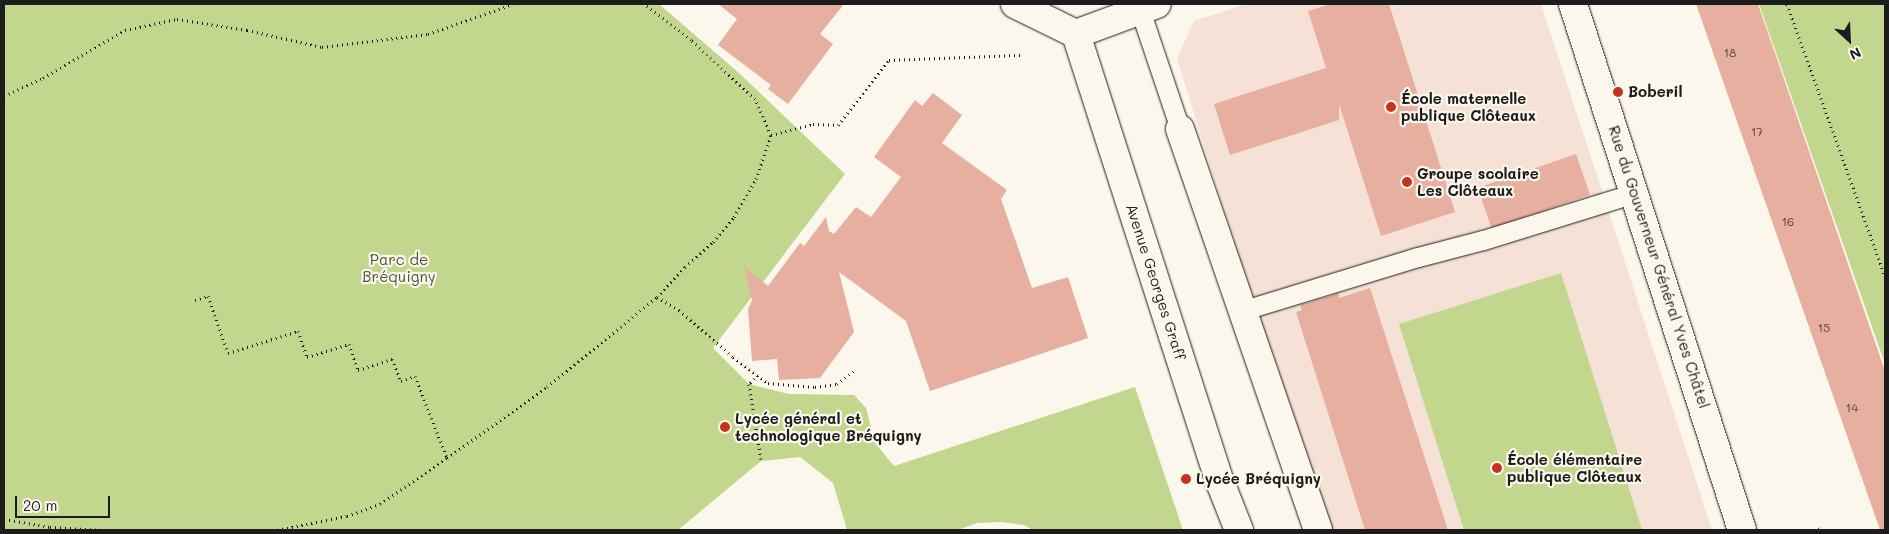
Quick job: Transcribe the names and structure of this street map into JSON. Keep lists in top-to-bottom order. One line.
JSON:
{"streets":{"street":["Rue du Gouverneur Général Yves Châtel","Avenue Georges Graff"]},"parks":["Parc de Bréquigny"],"places":["Boberil","École maternelle publique Clôteaux","Groupe scolaire Les Clôteaux","Lycée général et technologique Bréquigny","École élémentaire publique Clôteaux","Lycée Bréquigny"],"house_numbers":["18","17","16","15","14"],"scale_bar":"20 m","north":"bottom right"}
